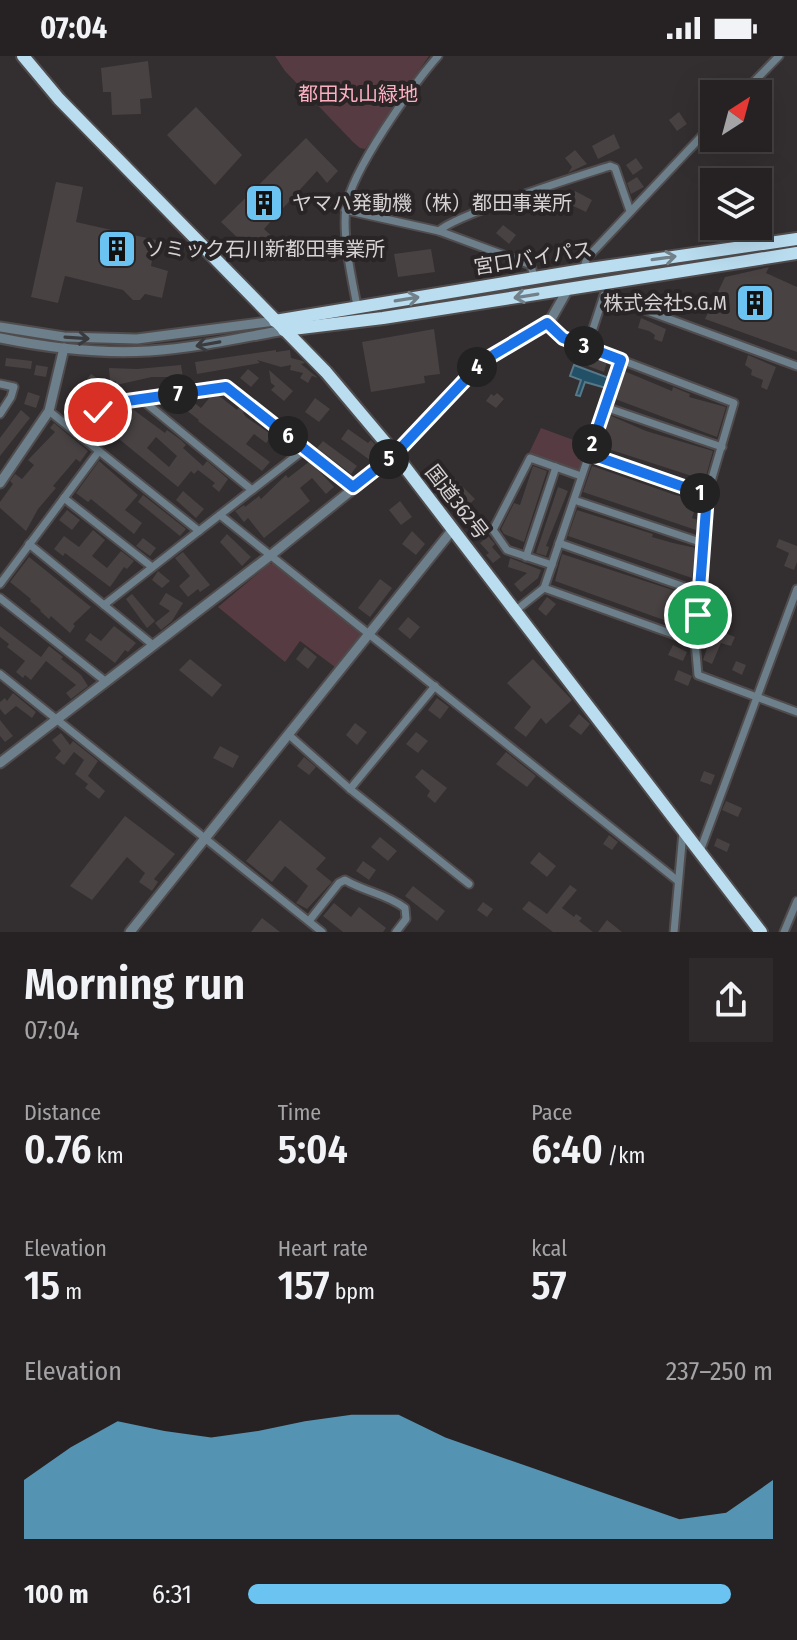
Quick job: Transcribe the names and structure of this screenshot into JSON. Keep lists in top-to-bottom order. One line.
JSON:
{"streets":{"highway":["宮口バイパス","国道362号"]},"crossings":[["宮口バイパス","国道362号"]],"parks":["都田丸山緑地"],"places":{"building":["ヤマハ発動機（株）都田事業所","ソミック石川新都田事業所","株式会社S.G.M"]},"north":"top right","page":{"status":"07:04","pins":["3","4","7","6","2","5","1"],"heading":["Morning run","07:04"],"stats":[["Distance","0.76 km"],["Time","5:04"],["Pace","6:40 /km"],["Elevation","15 m"],["Heart rate","157 bpm"],["kcal","57"]],"chart":["Elevation","237–250 m"],"list":[{"name":"100 m","note":"6:31"}]}}
